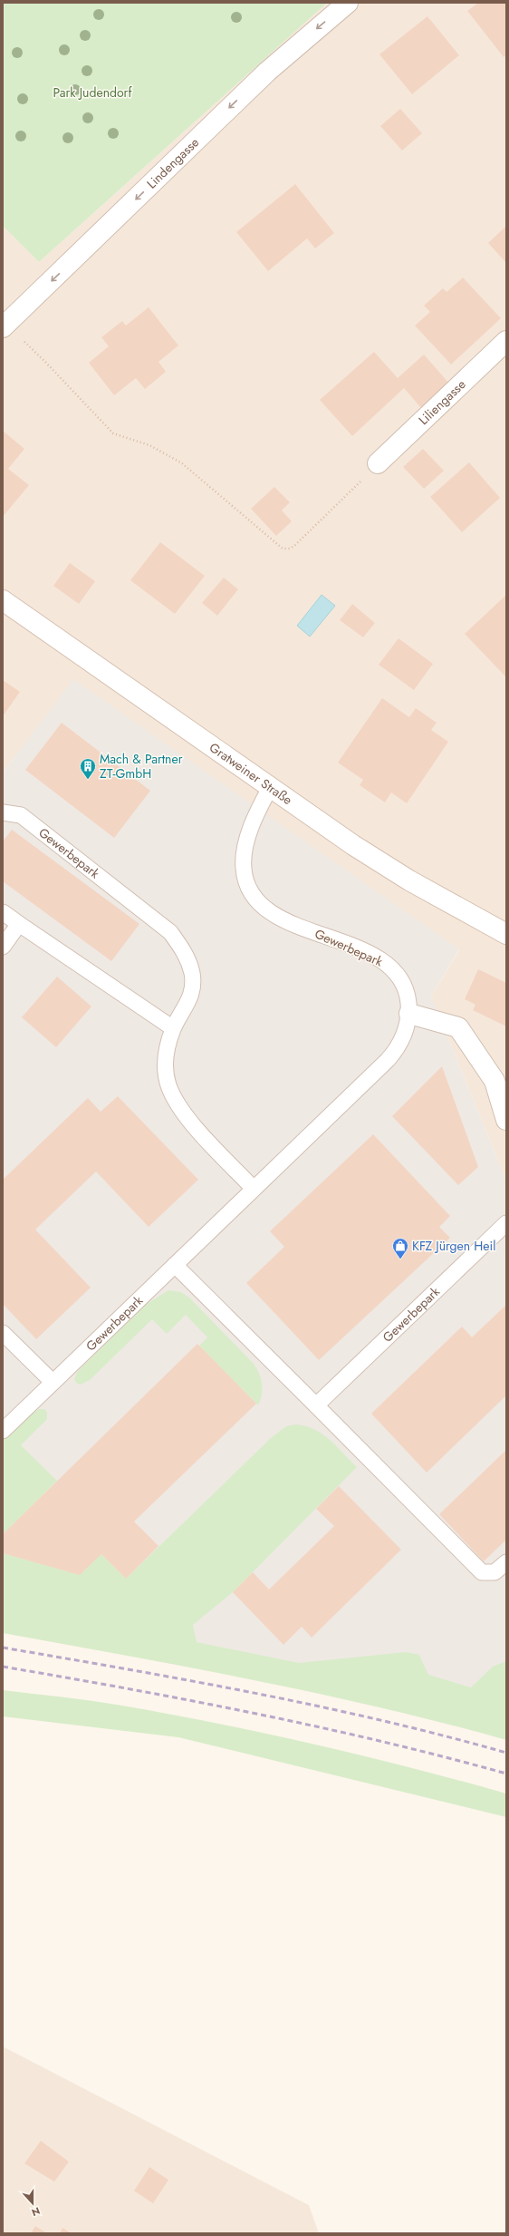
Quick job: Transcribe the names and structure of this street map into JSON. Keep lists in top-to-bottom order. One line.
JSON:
{"streets":{"street":["Lindengasse","Liliengasse","Gratweiner Straße"],"lane":["Gewerbepark"]},"crossings":[["Gratweiner Straße","Gewerbepark"]],"one_way":["Lindengasse"],"parks":["Park Judendorf"],"places":{"building":["Mach & Partner ZT-GmbH"],"shop":["KFZ Jürgen Heil"]},"north":"bottom"}
